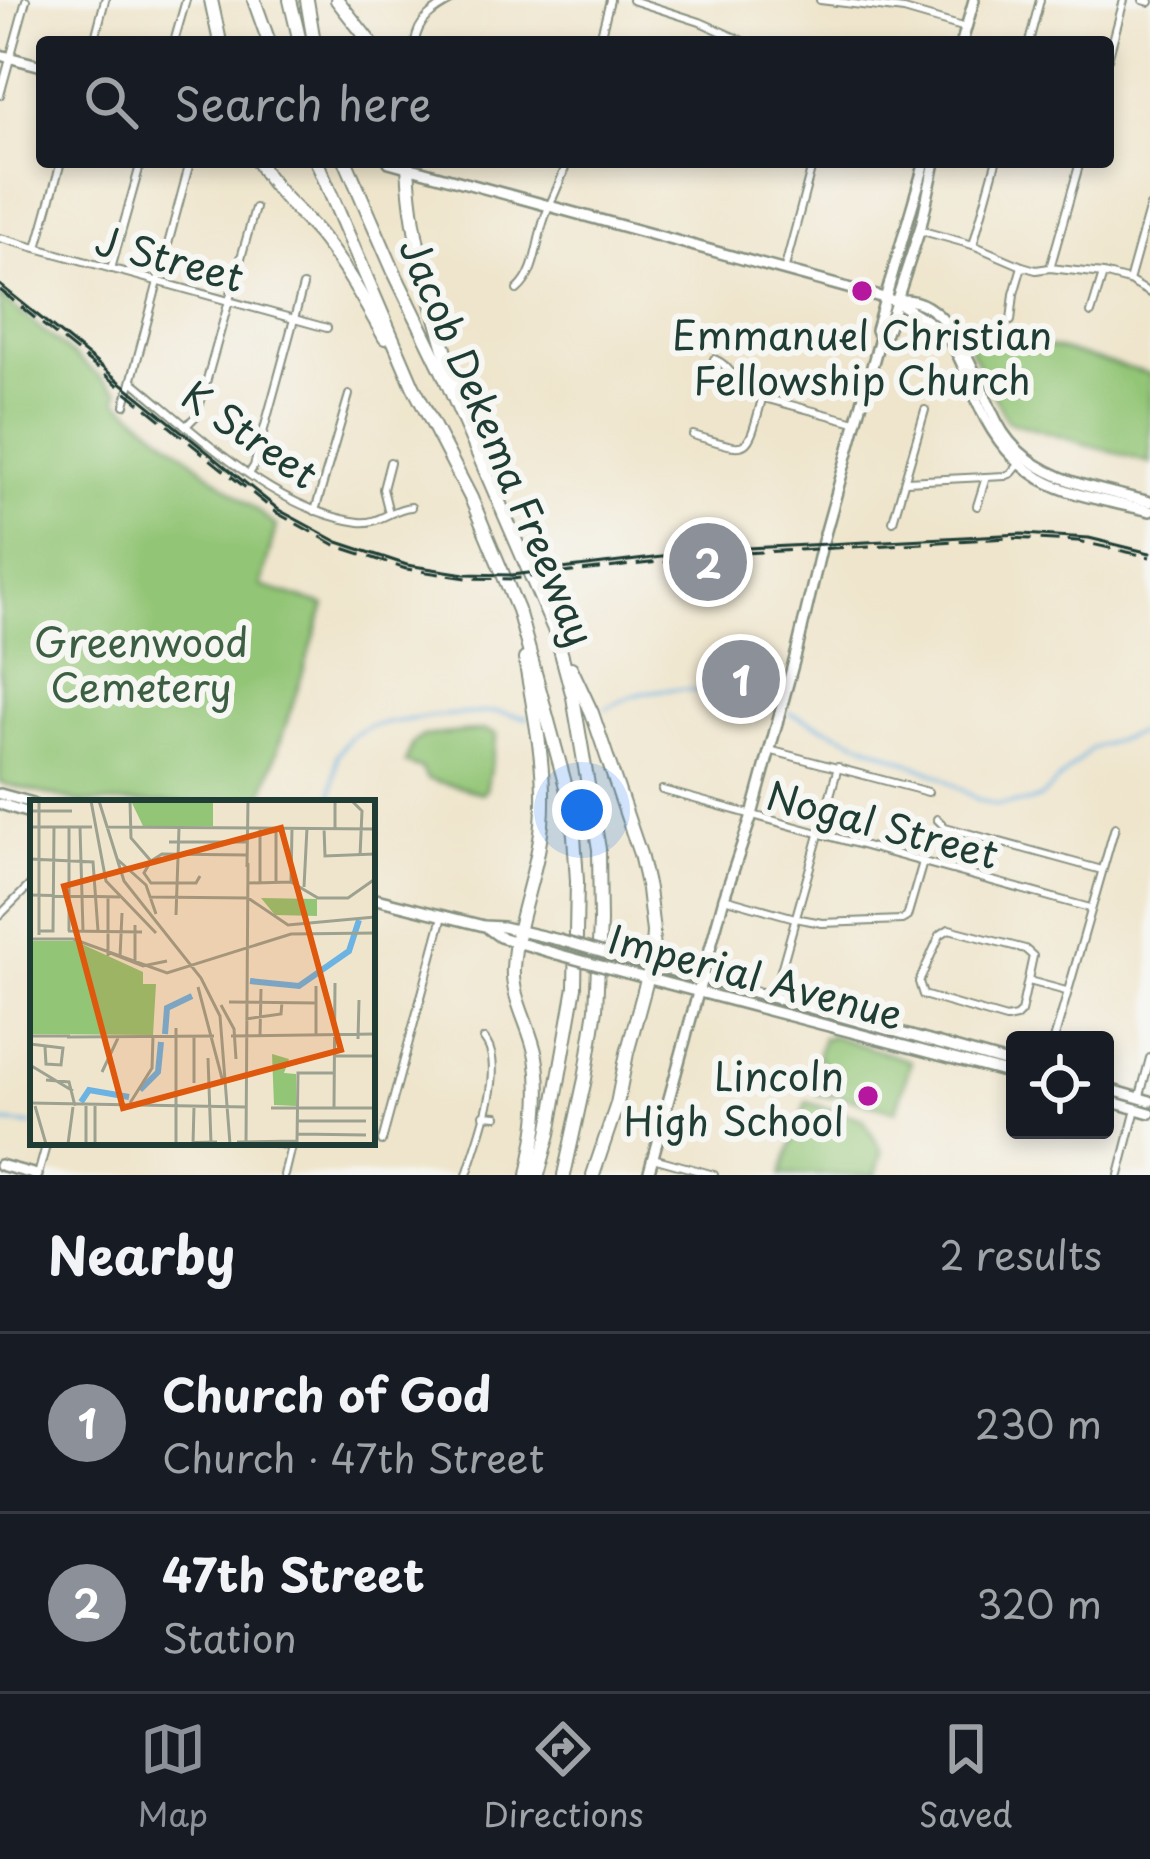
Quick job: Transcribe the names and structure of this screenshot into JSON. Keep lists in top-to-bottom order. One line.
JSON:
{"streets":{"highway":["Jacob Dekema Freeway"],"main road":["Imperial Avenue"],"street":["J Street","K Street","Nogal Street"]},"parks":["Greenwood Cemetery"],"places":["Emmanuel Christian Fellowship Church","Lincoln High School"],"page":{"search":"Search here","pins":["2","1"],"heading":["Nearby","2 results"],"list":[{"mark":"1","name":"Church of God","note":"Church · 47th Street","value":"230 m"},{"mark":"2","name":"47th Street","note":"Station","value":"320 m"}],"nav":["Map","Directions","Saved"]}}
